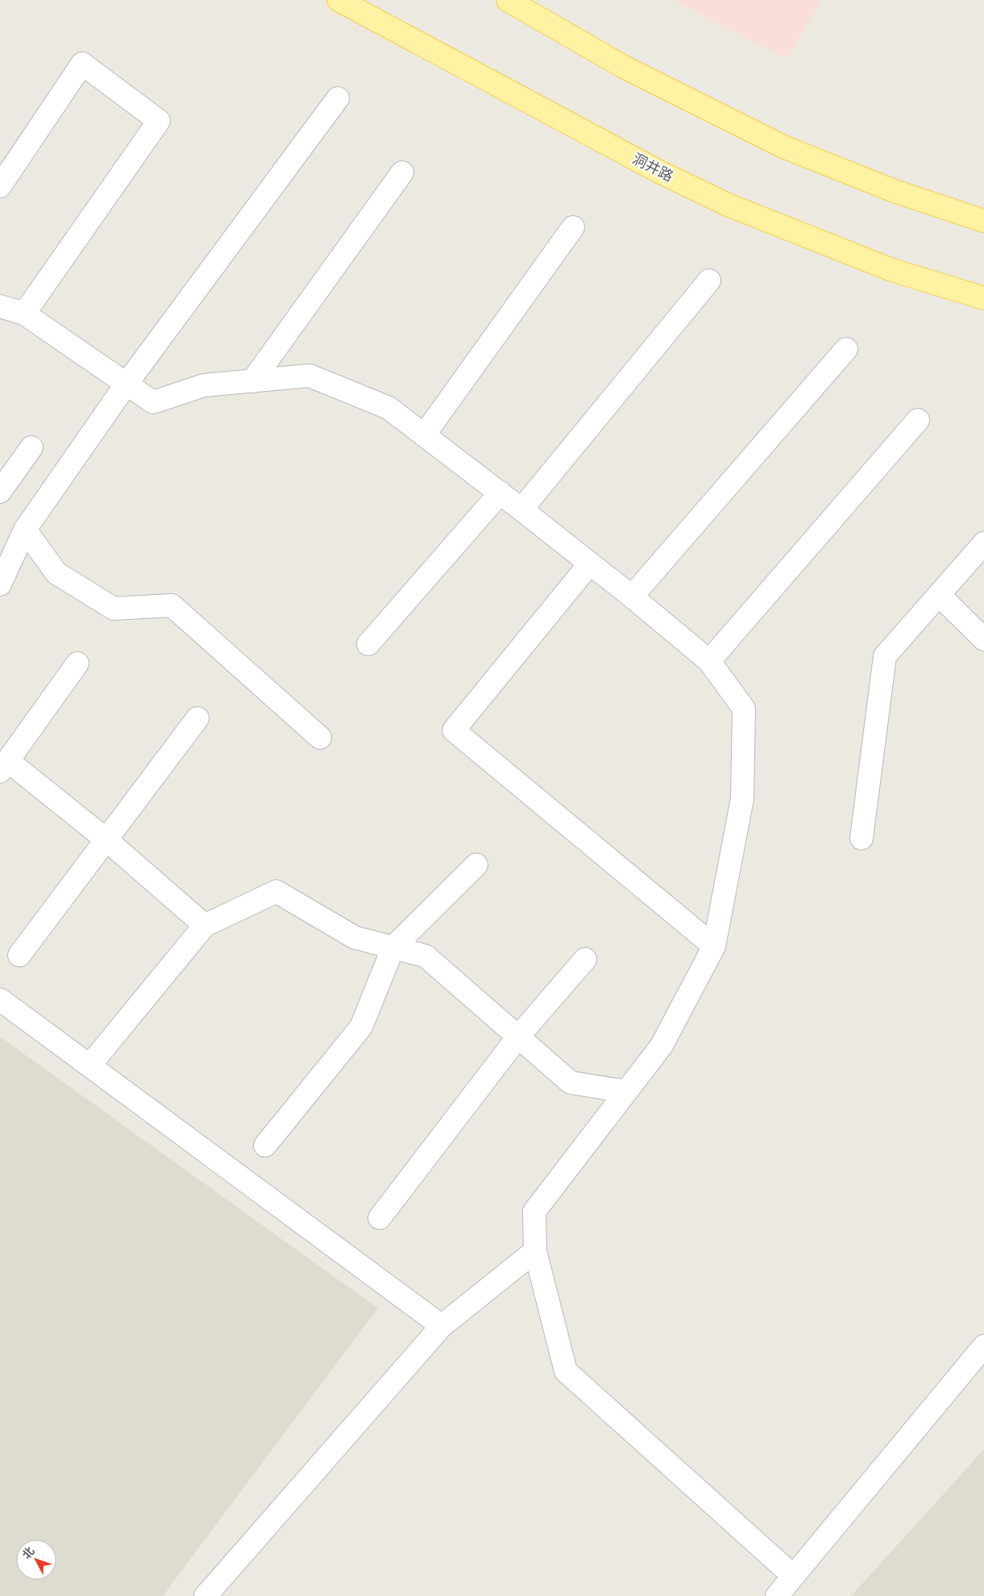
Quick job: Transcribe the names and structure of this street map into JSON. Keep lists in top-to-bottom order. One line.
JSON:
{"streets":{"main road":["洞井路"]},"north":"top left"}
